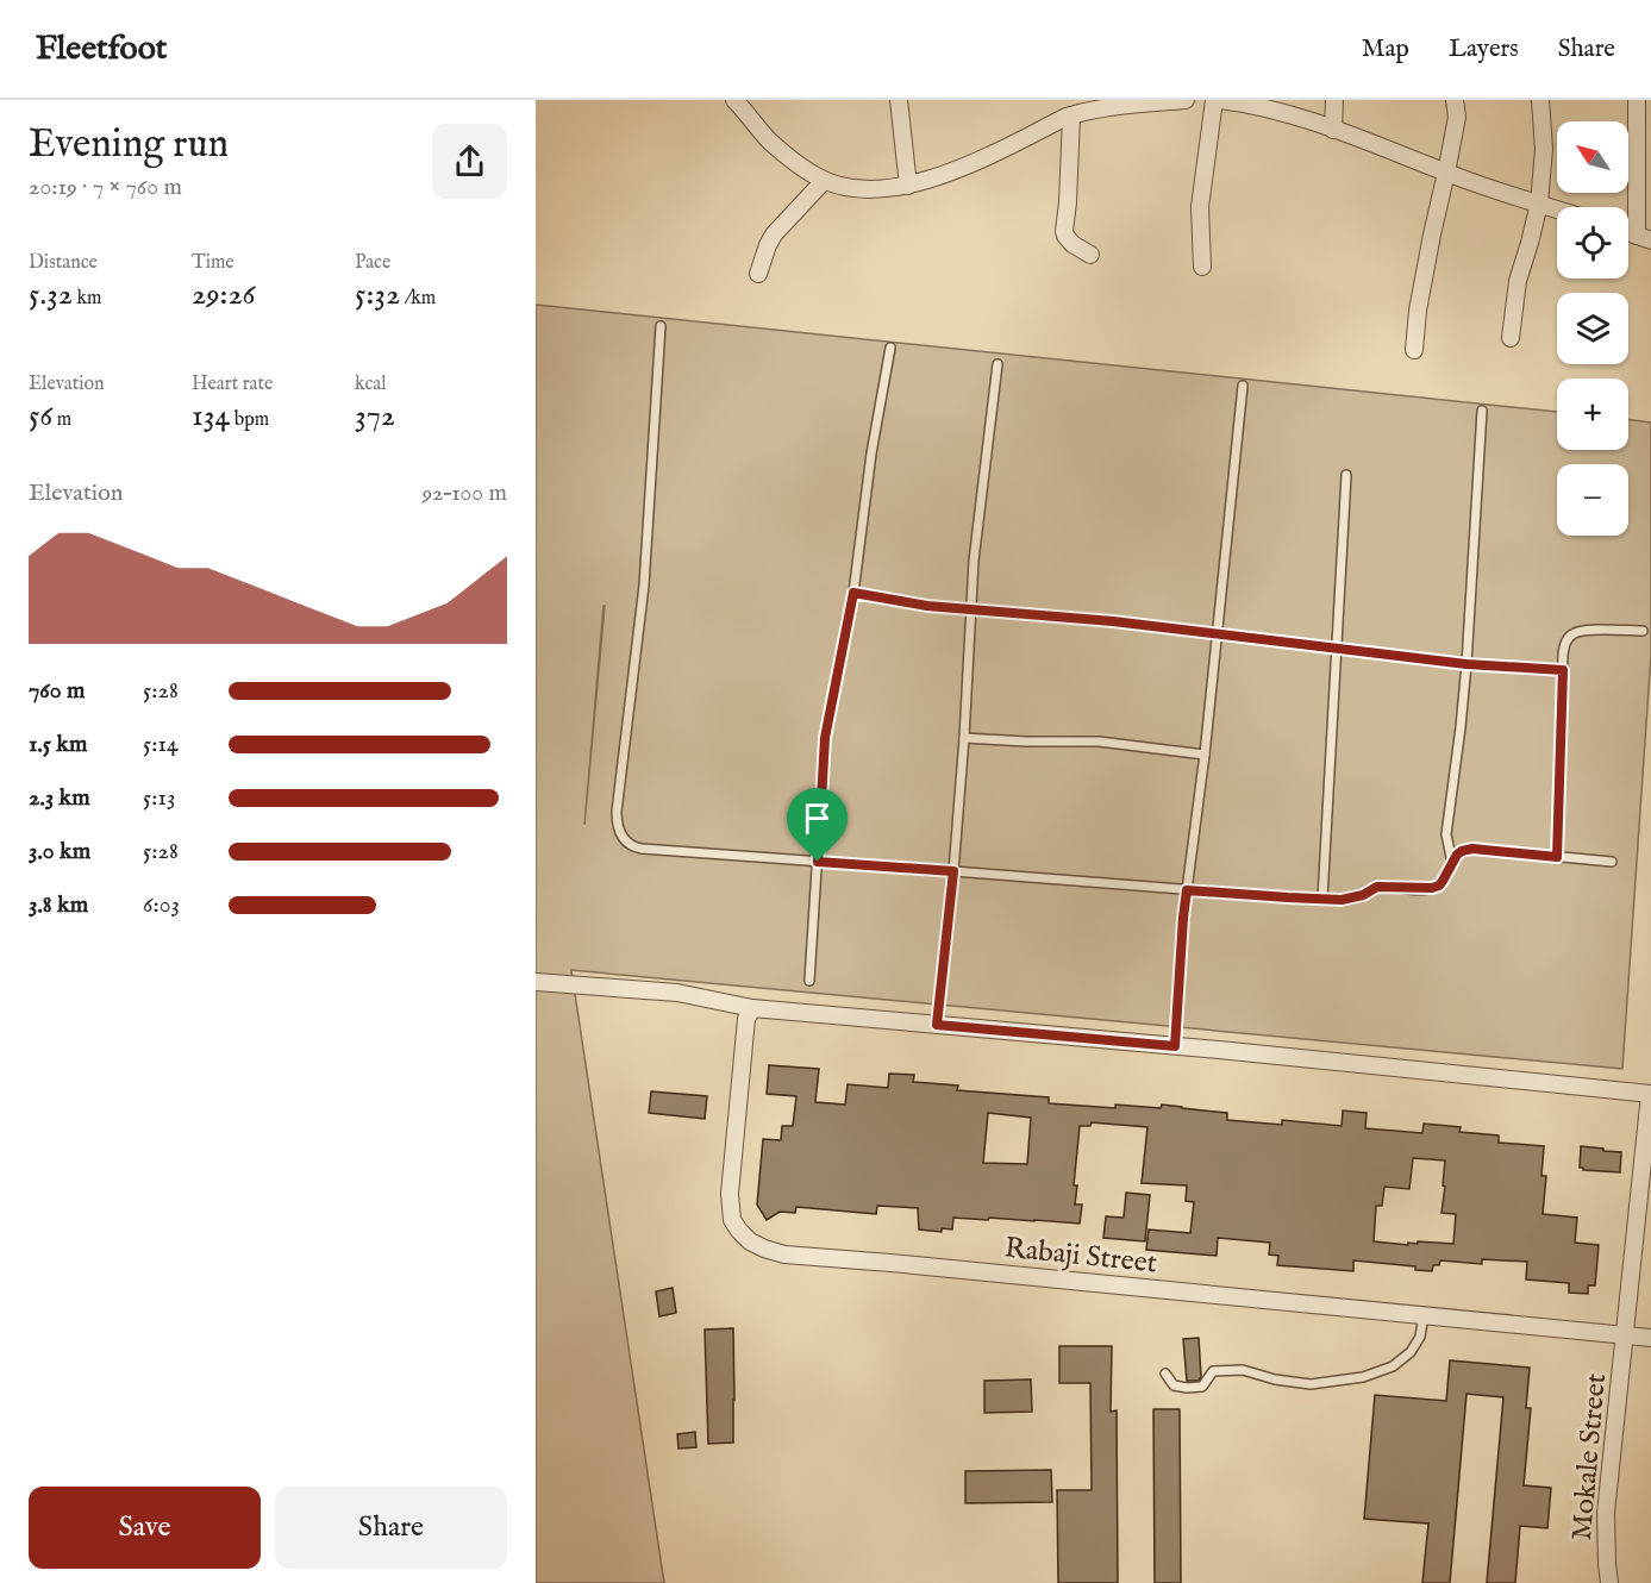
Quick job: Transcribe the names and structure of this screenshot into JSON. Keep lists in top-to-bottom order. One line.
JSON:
{"streets":{"street":["Rabaji Street","Mokale Street"]},"crossings":[["Rabaji Street","Mokale Street"]],"north":"top left","page":{"header":"Fleetfoot","nav":["Map","Layers","Share"],"heading":["Evening run","20:19 · 7 × 760 m"],"map_buttons":["+","−"],"stats":[["Distance","5.32 km"],["Time","29:26"],["Pace","5:32 /km"],["Elevation","56 m"],["Heart rate","134 bpm"],["kcal","372"]],"chart":["Elevation","92–100 m"],"list":[{"name":"760 m","note":"5:28"},{"name":"1.5 km","note":"5:14"},{"name":"2.3 km","note":"5:13"},{"name":"3.0 km","note":"5:28"},{"name":"3.8 km","note":"6:03"}],"buttons":["Save","Share"]}}
